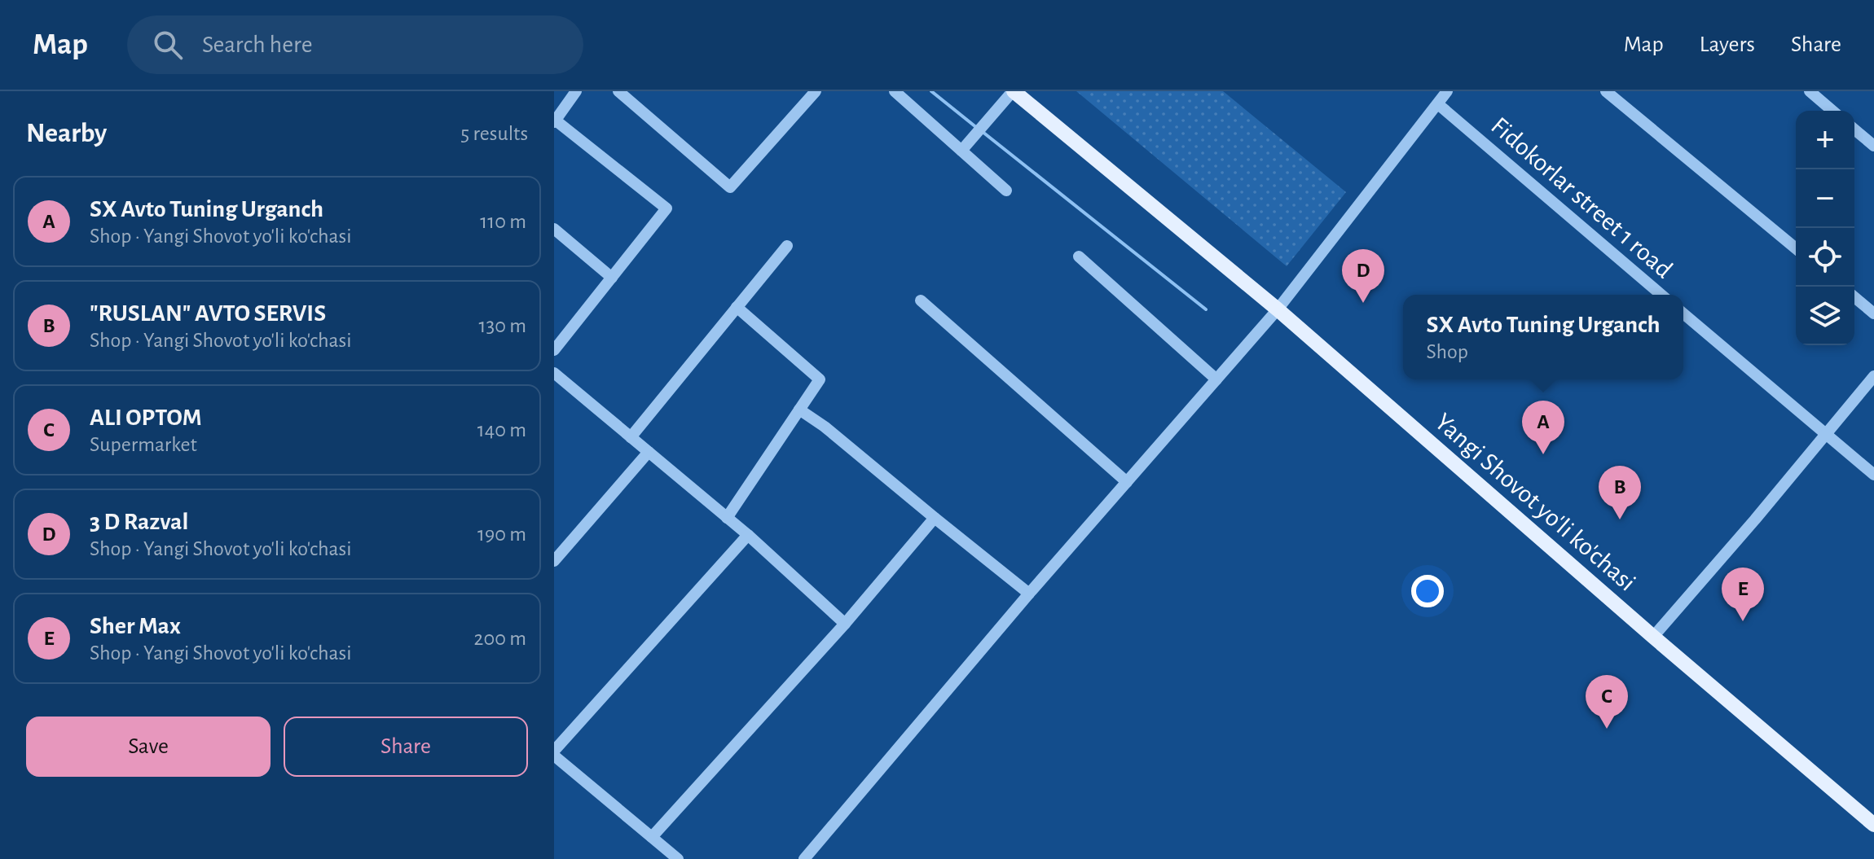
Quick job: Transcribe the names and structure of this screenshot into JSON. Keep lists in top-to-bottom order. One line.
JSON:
{"streets":{"main road":["Yangi Shovot yo'li ko'chasi"],"street":["Fidokorlar street 1 road"]},"page":{"header":"Map","search":"Search here","nav":["Map","Layers","Share"],"heading":["Nearby","5 results"],"map_buttons":["+","−"],"list":[{"mark":"A","name":"SX Avto Tuning Urganch","note":"Shop · Yangi Shovot yo'li ko'chasi","value":"110 m"},{"mark":"B","name":"\"RUSLAN\" AVTO SERVIS","note":"Shop · Yangi Shovot yo'li ko'chasi","value":"130 m"},{"mark":"C","name":"ALI OPTOM","note":"Supermarket","value":"140 m"},{"mark":"D","name":"3 D Razval","note":"Shop · Yangi Shovot yo'li ko'chasi","value":"190 m"},{"mark":"E","name":"Sher Max","note":"Shop · Yangi Shovot yo'li ko'chasi","value":"200 m"}],"pins":["D","A","B","E","C"],"popup":["SX Avto Tuning Urganch","Shop"],"buttons":["Save","Share"]}}
